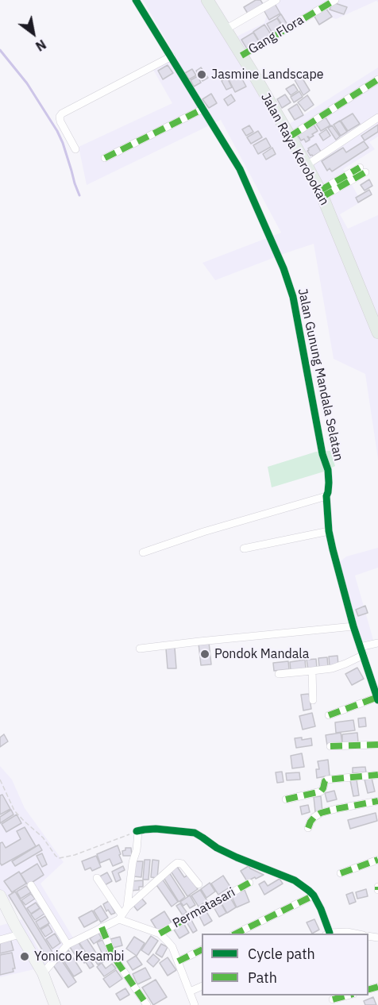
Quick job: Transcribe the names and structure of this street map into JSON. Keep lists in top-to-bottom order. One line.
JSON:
{"streets":{"main road":["Jalan Raya Kerobokan"],"street":["Gang Flora","Jalan Gunung Mandala Selatan","Permatasari"]},"crossings":[["Gang Flora","Jalan Raya Kerobokan"]],"places":["Jasmine Landscape","Pondok Mandala","Yonico Kesambi"],"legend":["Cycle path","Path"],"north":"bottom right"}
